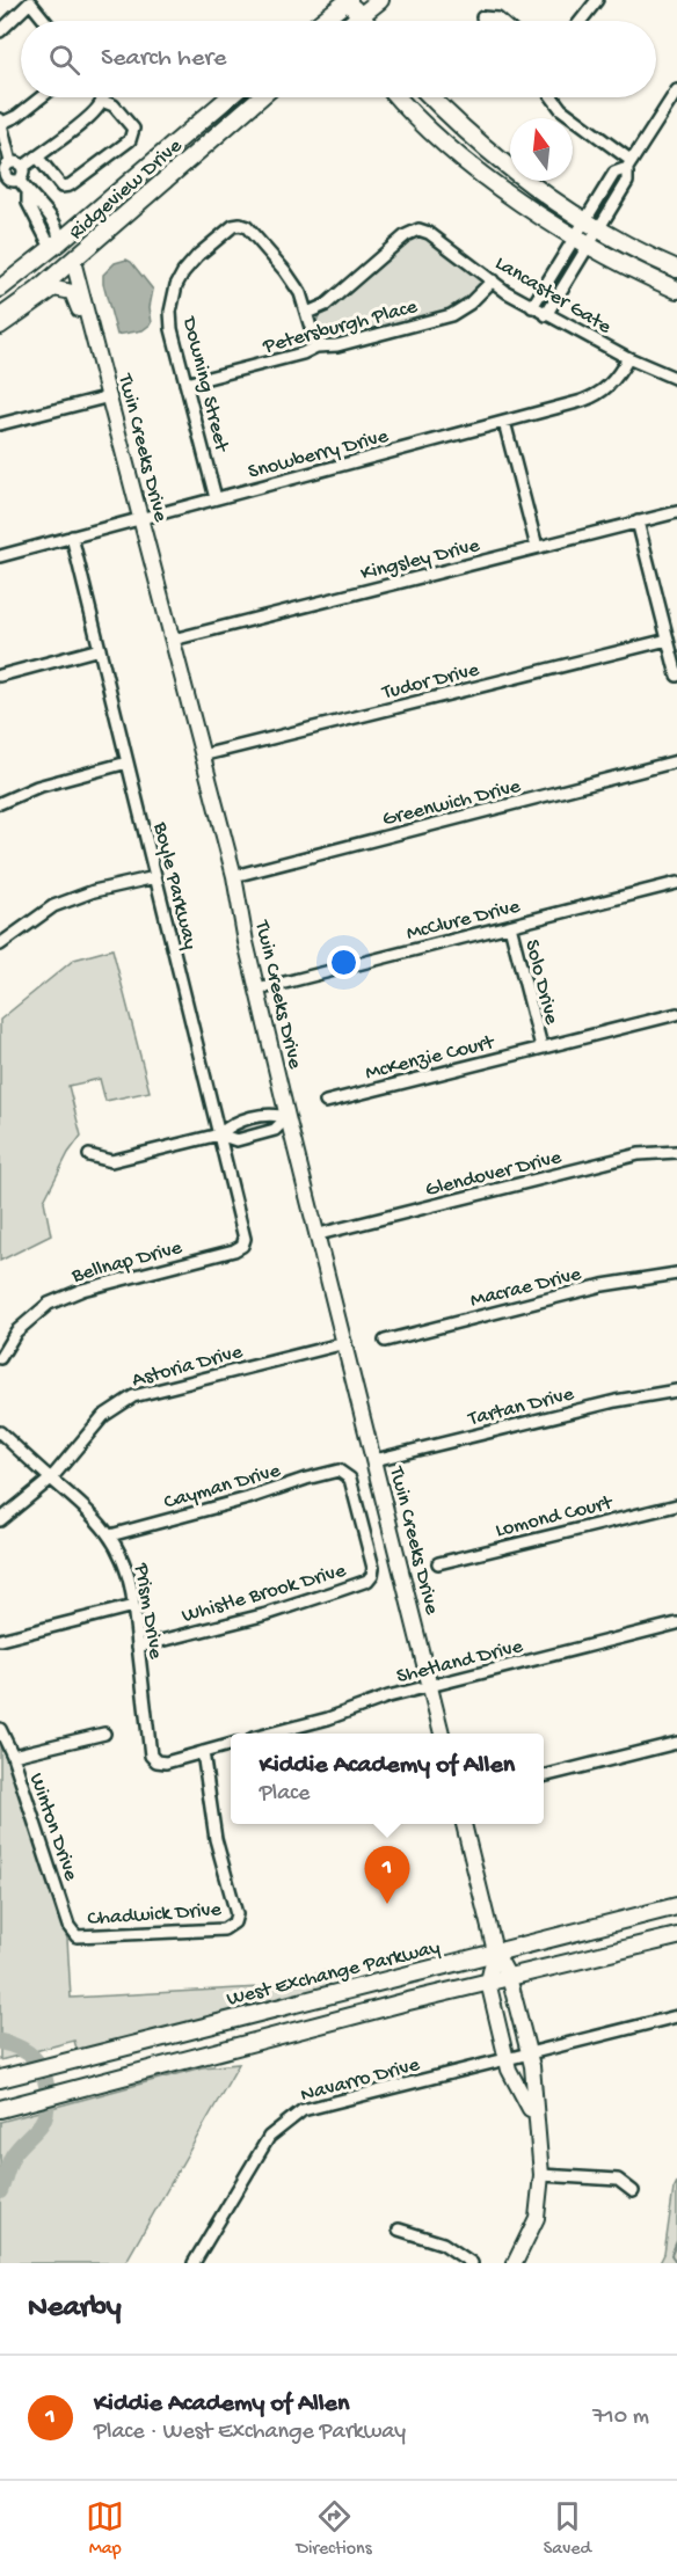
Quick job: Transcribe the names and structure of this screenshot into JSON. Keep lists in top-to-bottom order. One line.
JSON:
{"streets":{"main road":["Ridgeview Drive","West Exchange Parkway"],"street":["Lancaster Gate","Petersburgh Place","Downing Street","Twin Creeks Drive","Snowberry Drive","Kingsley Drive","Tudor Drive","Greenwich Drive","Boyle Parkway","McClure Drive","Solo Drive","McKenzie Court","Glendover Drive","Bellnap Drive","Macrae Drive","Astoria Drive","Tartan Drive","Cayman Drive","Lomond Court","Whistle Brook Drive","Prism Drive","Shetland Drive","Winton Drive","Chadwick Drive","Navarro Drive"]},"crossings":[["Ridgeview Drive","Twin Creeks Drive"],["Lancaster Gate","Petersburgh Place"],["Lancaster Gate","Downing Street"],["Lancaster Gate","Snowberry Drive"],["Petersburgh Place","Downing Street"],["Downing Street","Snowberry Drive"],["Twin Creeks Drive","Snowberry Drive"],["Twin Creeks Drive","Kingsley Drive"],["Twin Creeks Drive","Tudor Drive"],["Twin Creeks Drive","Greenwich Drive"],["Twin Creeks Drive","McClure Drive"],["Twin Creeks Drive","Glendover Drive"],["Twin Creeks Drive","Astoria Drive"],["Twin Creeks Drive","Tartan Drive"],["Twin Creeks Drive","Shetland Drive"],["Snowberry Drive","Boyle Parkway"],["Boyle Parkway","Bellnap Drive"],["McClure Drive","Solo Drive"],["Solo Drive","McKenzie Court"],["Astoria Drive","Prism Drive"],["Cayman Drive","Whistle Brook Drive"],["Cayman Drive","Prism Drive"],["Whistle Brook Drive","Prism Drive"],["Prism Drive","Chadwick Drive"],["Winton Drive","Chadwick Drive"]],"north":"top","page":{"search":"Search here","popup":["Kiddie Academy of Allen","Place"],"pins":"1","heading":"Nearby","list":[{"mark":"1","name":"Kiddie Academy of Allen","note":"Place · West Exchange Parkway","value":"710 m"}],"nav":["Map","Directions","Saved"]}}
